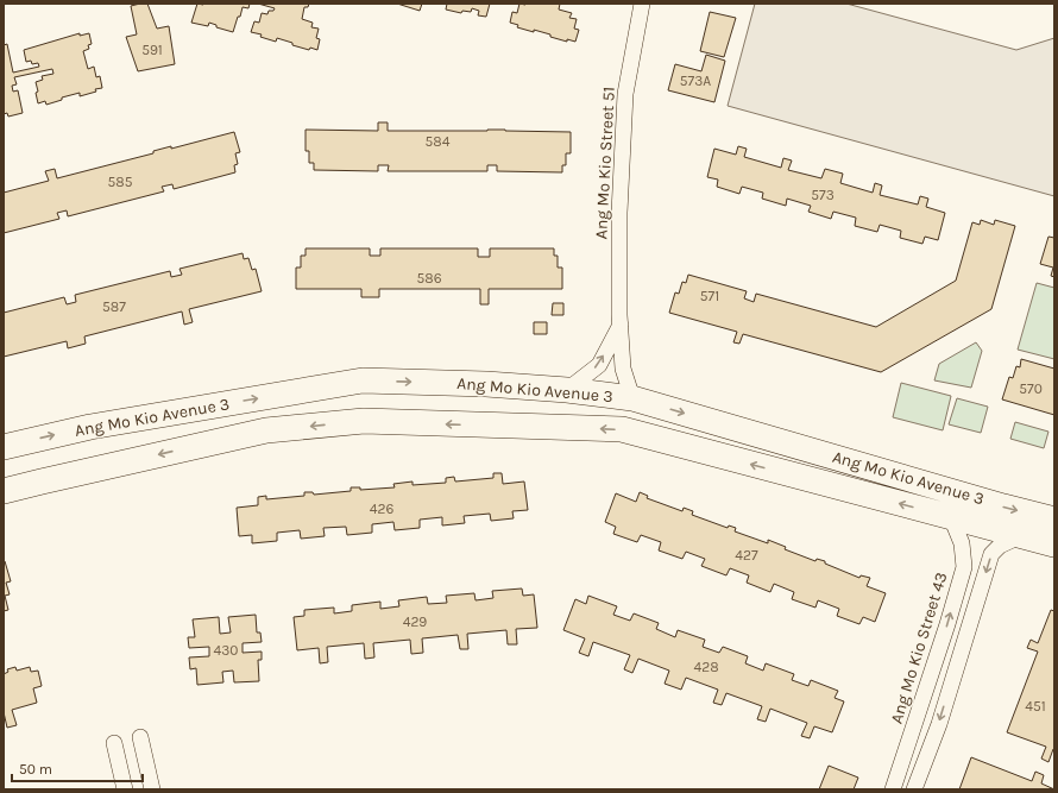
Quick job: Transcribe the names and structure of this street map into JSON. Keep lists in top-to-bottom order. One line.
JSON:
{"streets":{"main road":["Ang Mo Kio Avenue 3"],"street":["Ang Mo Kio Street 51","Ang Mo Kio Street 43"]},"crossings":[["Ang Mo Kio Street 51","Ang Mo Kio Avenue 3"],["Ang Mo Kio Avenue 3","Ang Mo Kio Street 43"]],"house_numbers":["591","573A","584","585","573","586","571","587","570","426","427","429","430","428","451"],"scale_bar":"50 m"}
